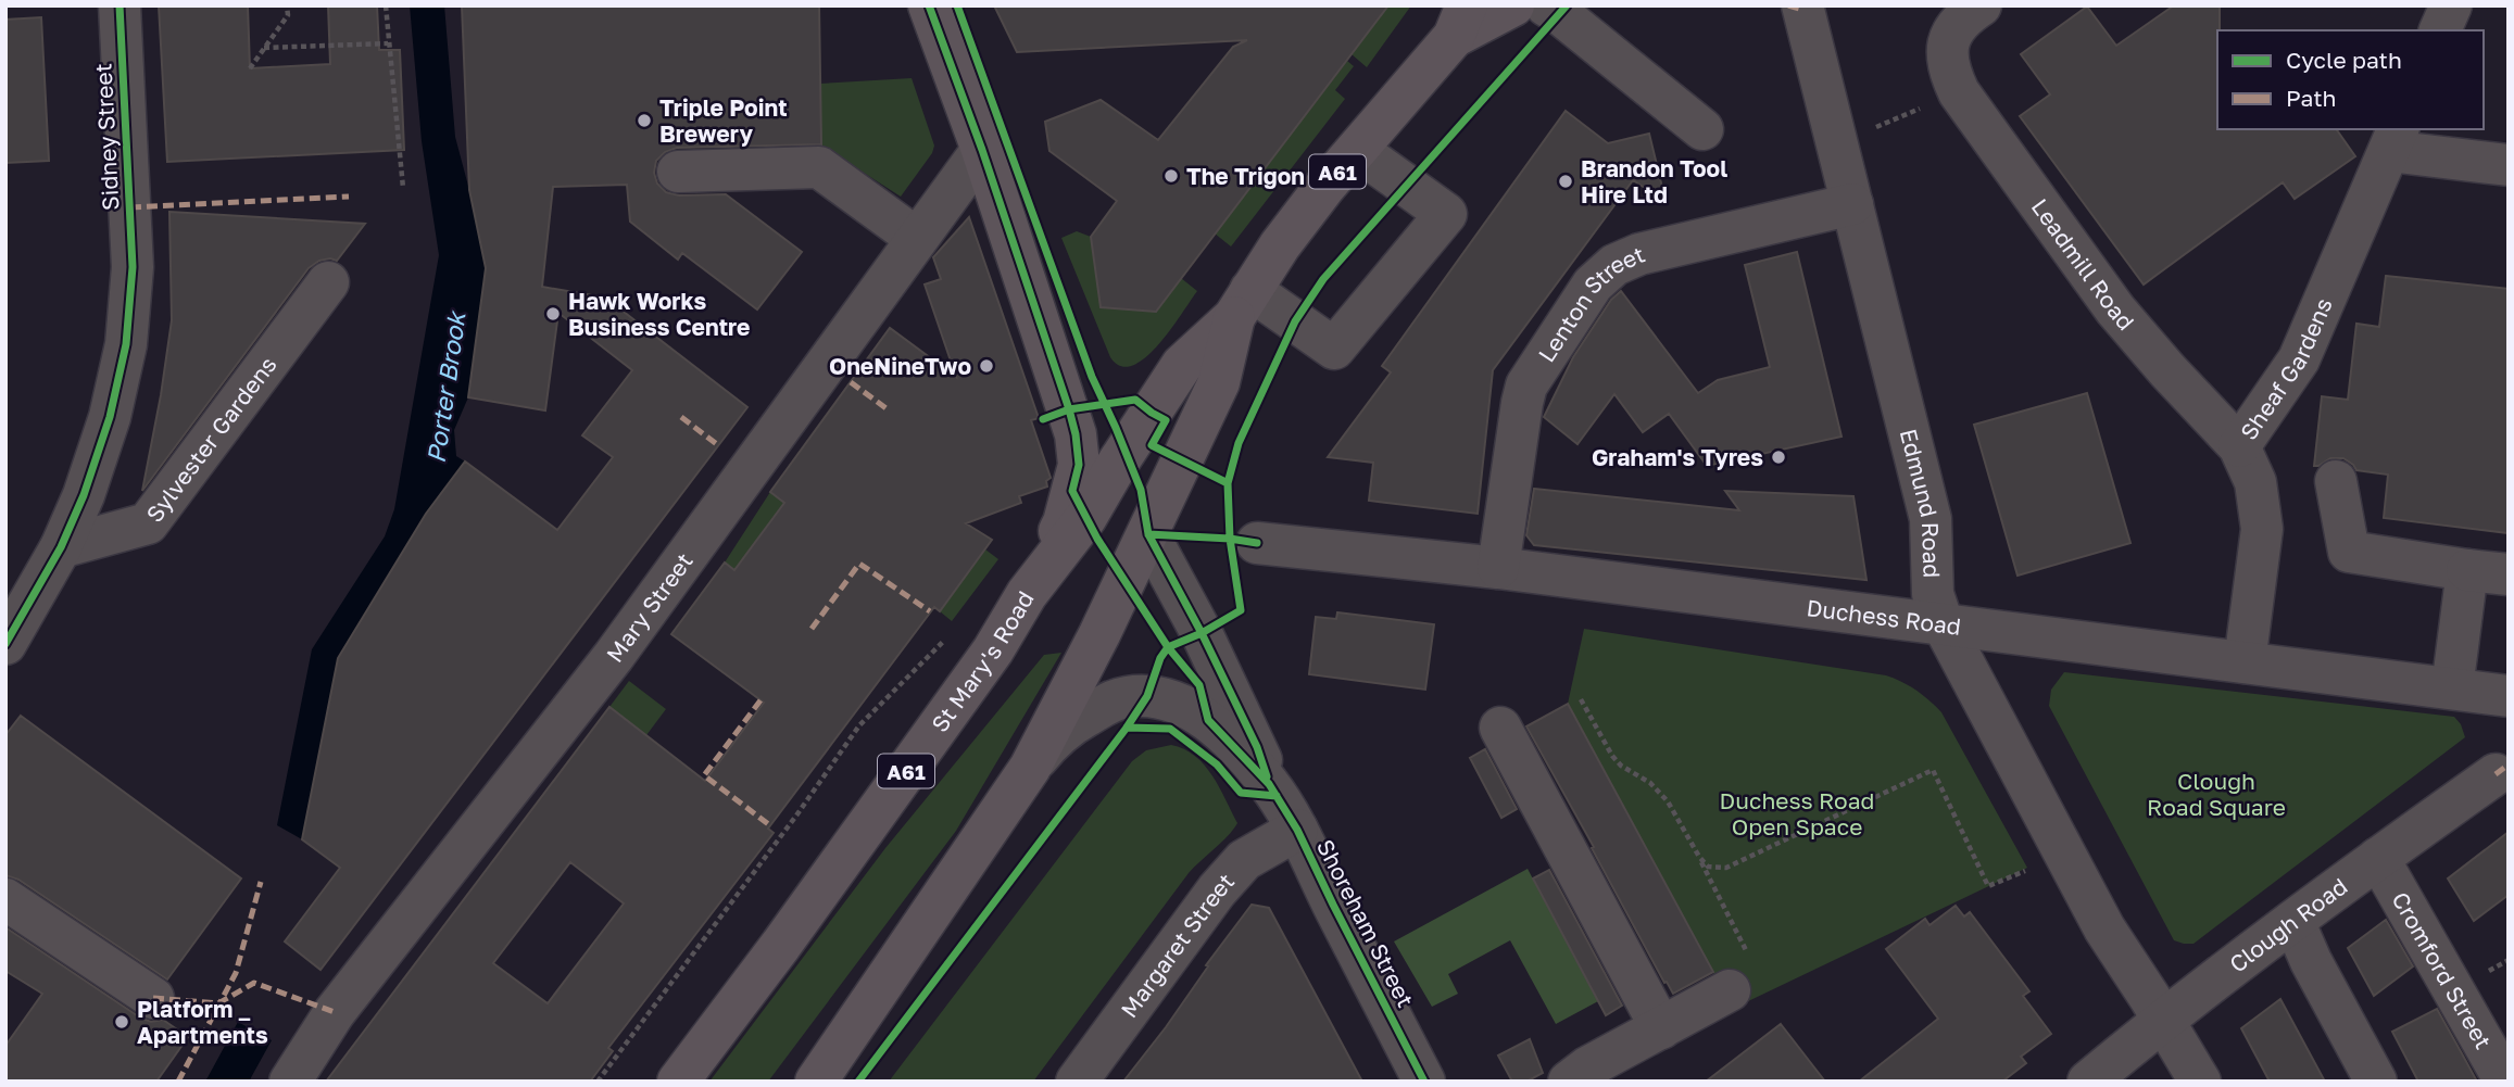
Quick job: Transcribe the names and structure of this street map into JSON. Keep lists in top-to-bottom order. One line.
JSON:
{"streets":{"highway":["A61","St Mary's Road"],"street":["Sidney Street","Leadmill Road","Lenton Street","Sheaf Gardens","Sylvester Gardens","Edmund Road","Mary Street","Duchess Road","Shoreham Street","Clough Road","Margaret Street","Cromford Street"]},"crossings":[["Sidney Street","Sylvester Gardens"],["A61","Mary Street"],["A61","St Mary's Road"],["A61","Shoreham Street"],["Leadmill Road","Sheaf Gardens"],["Lenton Street","Edmund Road"],["Lenton Street","Duchess Road"],["Sheaf Gardens","Duchess Road"],["Edmund Road","Duchess Road"],["Edmund Road","Clough Road"],["St Mary's Road","Shoreham Street"],["Shoreham Street","Margaret Street"],["Clough Road","Cromford Street"]],"water":["Porter Brook"],"parks":["Clough Road Square","Duchess Road Open Space"],"places":["Triple Point Brewery","The Trigon","Brandon Tool Hire Ltd","Hawk Works Business Centre","OneNineTwo","Graham's Tyres","Platform _ Apartments"],"legend":["Cycle path","Path"]}
